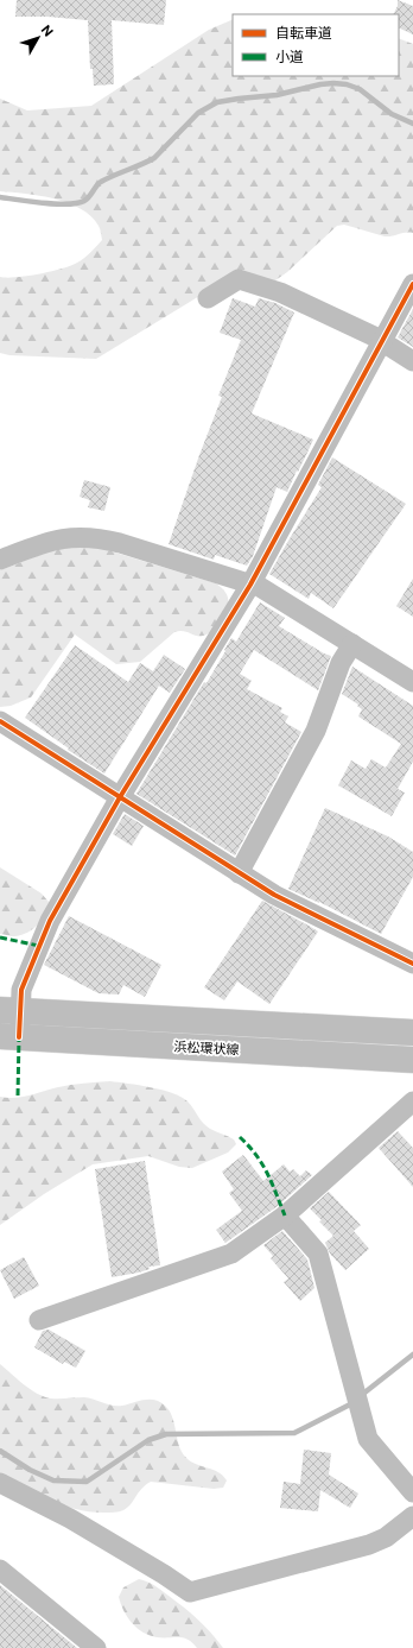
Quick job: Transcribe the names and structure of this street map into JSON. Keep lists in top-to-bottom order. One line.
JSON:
{"streets":{"main road":["浜松環状線"]},"legend":["自転車道","小道"],"north":"top right"}
